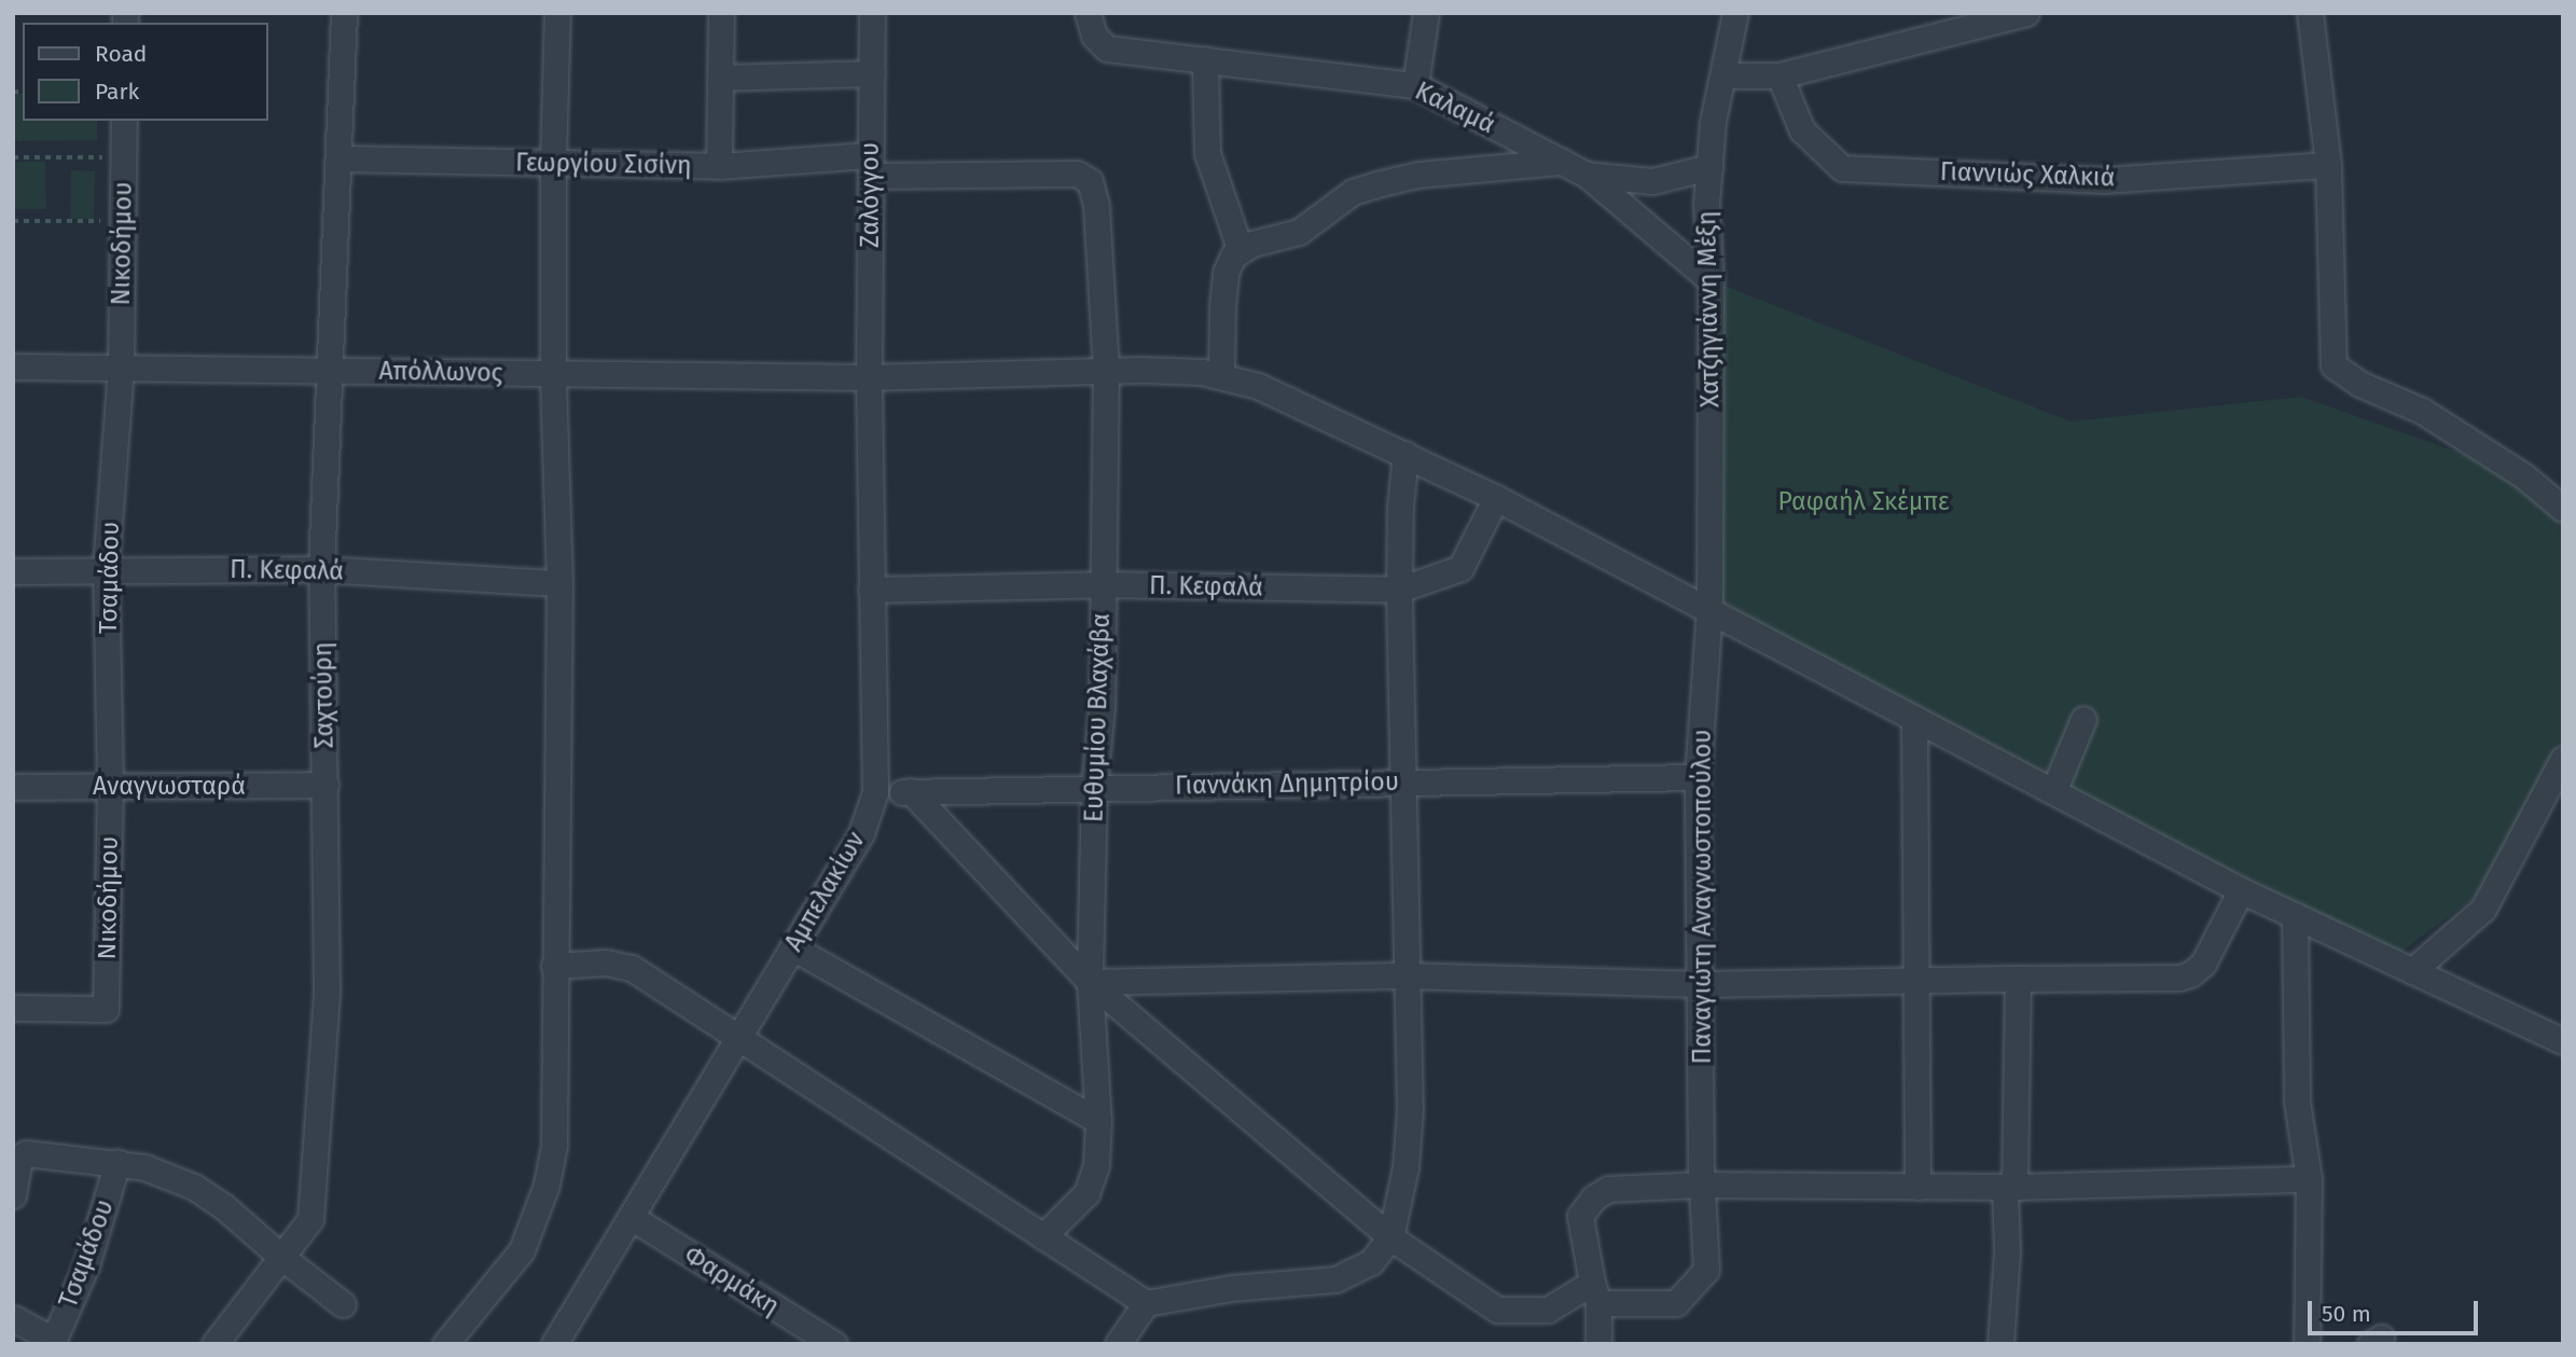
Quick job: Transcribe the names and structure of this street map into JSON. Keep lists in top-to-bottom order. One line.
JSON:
{"streets":{"street":["Καλαμά","Γεωργίου Σισίνη","Γιαννιώς Χαλκιά","Ζαλόγγου","Νικοδήμου","Χατζηγιάννη Μέξη","Απόλλωνος","Π. Κεφαλά","Τσαμάδου","Σαχτούρη","Ευθυμίου Βλαχάβα","Γιαννάκη Δημητρίου","Αναγνωσταρά","Αμπελακίων","Παναγιώτη Αναγνωστοπούλου","Φαρμάκη"]},"crossings":[["Καλαμά","Χατζηγιάννη Μέξη"],["Γεωργίου Σισίνη","Ζαλόγγου"],["Γεωργίου Σισίνη","Σαχτούρη"],["Γεωργίου Σισίνη","Ευθυμίου Βλαχάβα"],["Ζαλόγγου","Απόλλωνος"],["Ζαλόγγου","Αμπελακίων"],["Νικοδήμου","Απόλλωνος"],["Νικοδήμου","Τσαμάδου"],["Νικοδήμου","Αναγνωσταρά"],["Χατζηγιάννη Μέξη","Απόλλωνος"],["Χατζηγιάννη Μέξη","Παναγιώτη Αναγνωστοπούλου"],["Απόλλωνος","Π. Κεφαλά"],["Απόλλωνος","Τσαμάδου"],["Απόλλωνος","Σαχτούρη"],["Απόλλωνος","Ευθυμίου Βλαχάβα"],["Απόλλωνος","Αμπελακίων"],["Απόλλωνος","Παναγιώτη Αναγνωστοπούλου"],["Π. Κεφαλά","Τσαμάδου"],["Π. Κεφαλά","Σαχτούρη"],["Π. Κεφαλά","Ευθυμίου Βλαχάβα"],["Π. Κεφαλά","Αμπελακίων"],["Τσαμάδου","Αναγνωσταρά"],["Σαχτούρη","Αναγνωσταρά"],["Ευθυμίου Βλαχάβα","Γιαννάκη Δημητρίου"],["Γιαννάκη Δημητρίου","Αμπελακίων"],["Γιαννάκη Δημητρίου","Παναγιώτη Αναγνωστοπούλου"],["Αμπελακίων","Φαρμάκη"]],"parks":["Ραφαήλ Σκέμπε"],"legend":["Road","Park"],"scale_bar":"50 m"}
